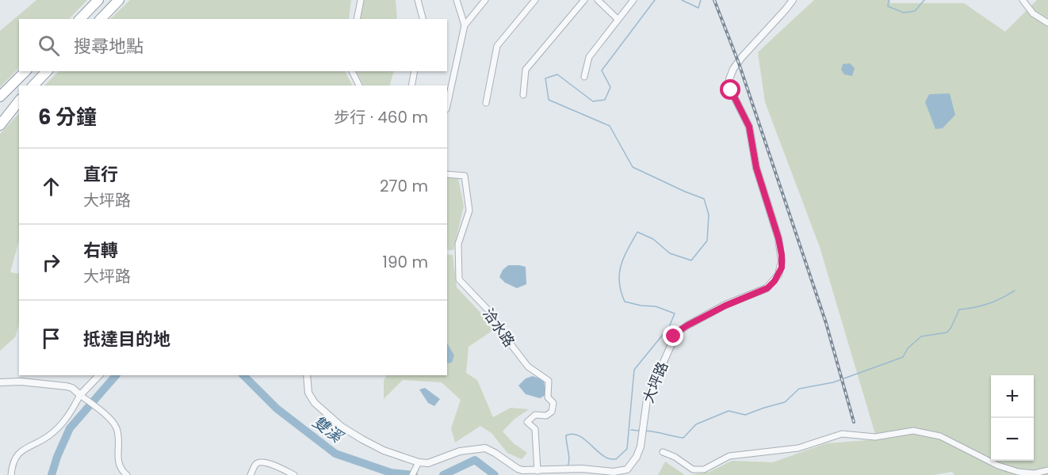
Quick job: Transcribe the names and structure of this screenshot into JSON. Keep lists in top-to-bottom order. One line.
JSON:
{"streets":{"street":["洽水路","大坪路"]},"crossings":[["洽水路","大坪路"]],"water":["雙溪"],"page":{"search":"搜尋地點","heading":["6 分鐘","步行 · 460 m"],"list":[["直行","大坪路","270 m"],["右轉","大坪路","190 m"],"抵達目的地"],"map_buttons":["+","−"]}}
